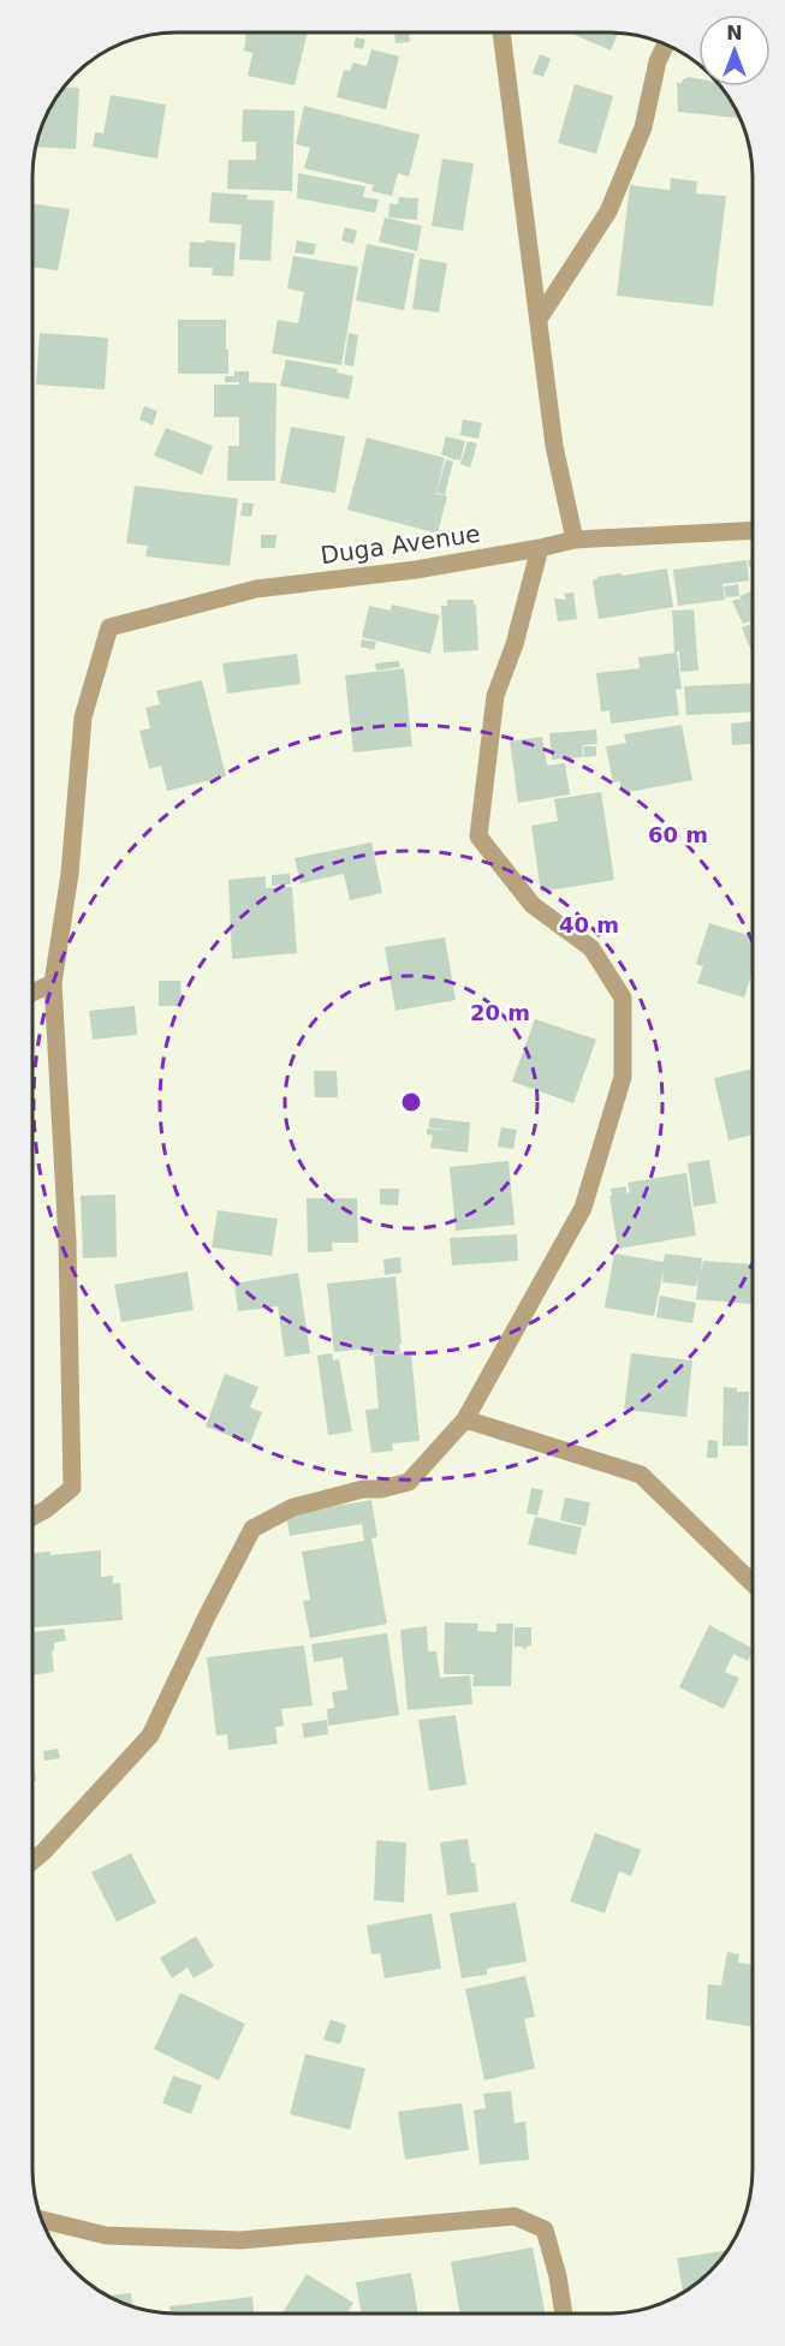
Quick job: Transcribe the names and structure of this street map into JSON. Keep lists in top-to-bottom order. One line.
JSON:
{"streets":{"street":["Duga Avenue"]},"north":"top","rings":["60 m","40 m","20 m"]}
